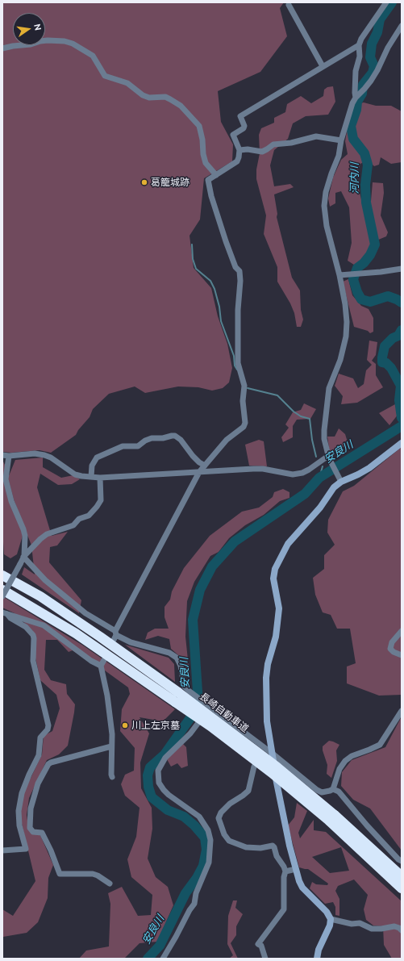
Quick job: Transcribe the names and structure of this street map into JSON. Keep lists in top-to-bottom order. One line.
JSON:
{"streets":{"highway":["長崎自動車道"]},"water":["河内川","安良川"],"places":["葛籠城跡","川上左京墓"],"north":"right"}
